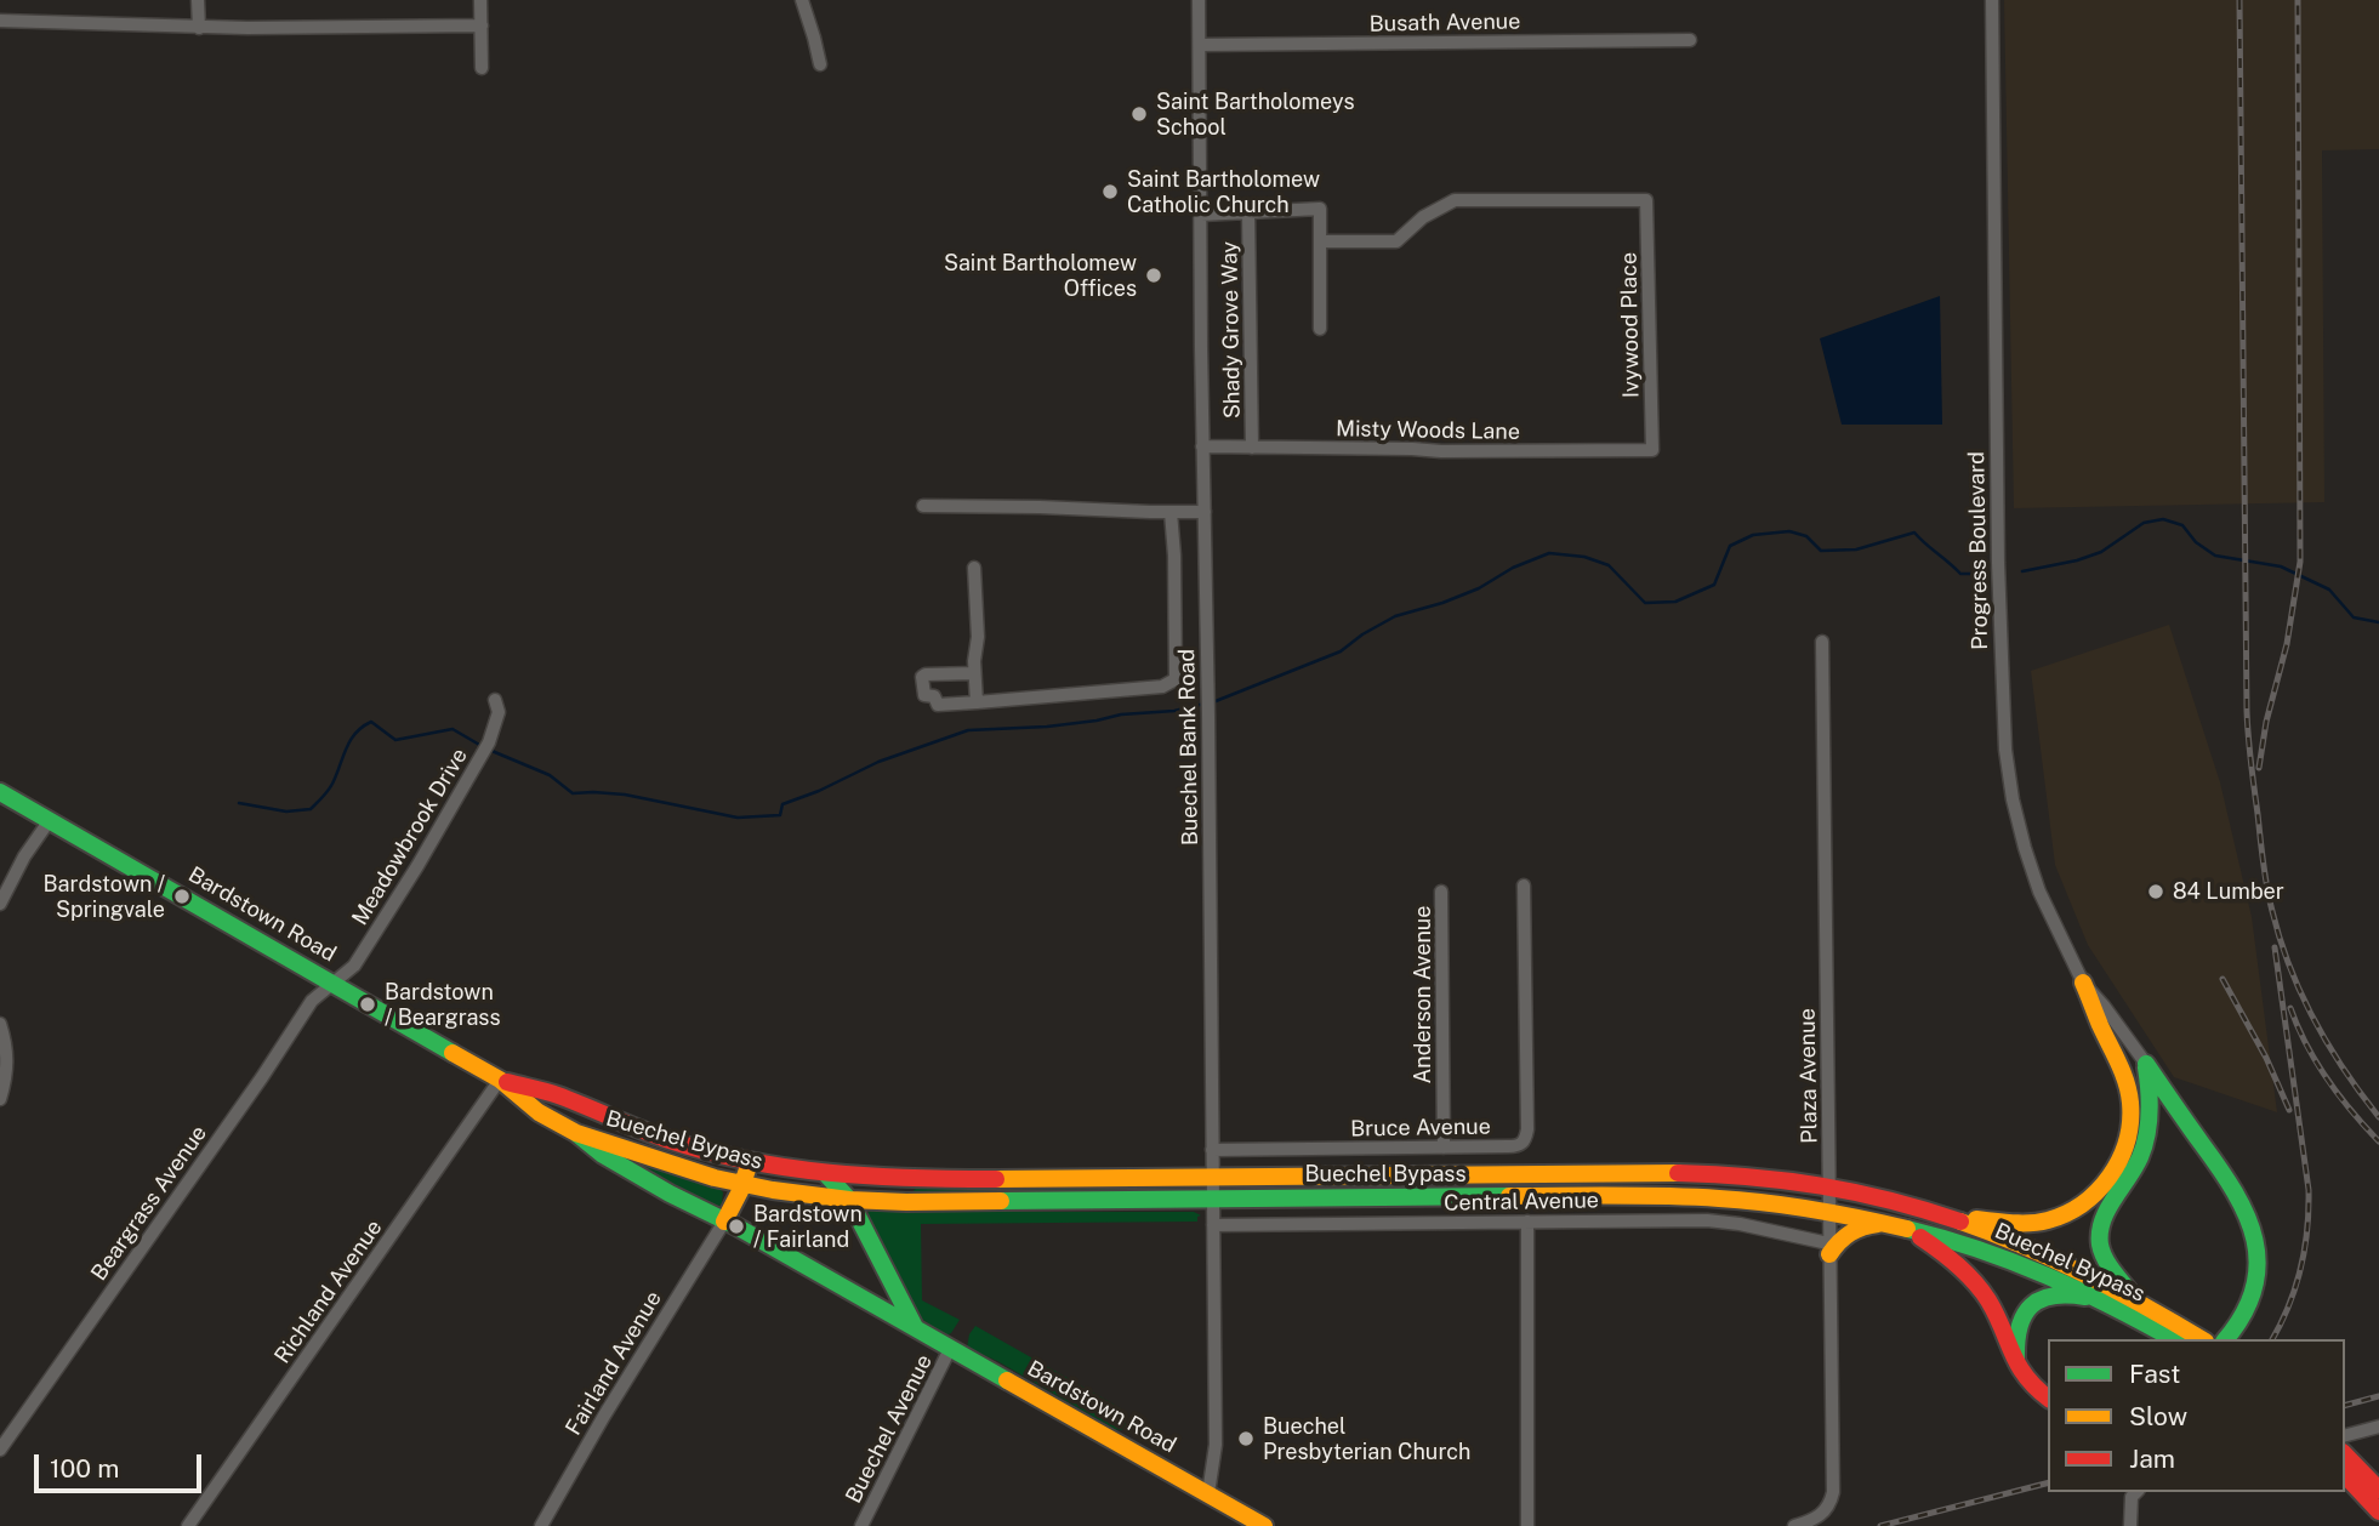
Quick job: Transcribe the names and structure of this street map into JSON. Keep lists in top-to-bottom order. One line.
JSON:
{"streets":{"main road":["Bardstown Road","Buechel Bypass"],"street":["Busath Avenue","Ivywood Place","Shady Grove Way","Misty Woods Lane","Progress Boulevard","Buechel Bank Road","Meadowbrook Drive","Anderson Avenue","Plaza Avenue","Bruce Avenue","Central Avenue","Beargrass Avenue","Richland Avenue","Fairland Avenue","Buechel Avenue"]},"crossings":[["Busath Avenue","Buechel Bank Road"],["Ivywood Place","Misty Woods Lane"],["Shady Grove Way","Misty Woods Lane"],["Misty Woods Lane","Buechel Bank Road"],["Buechel Bank Road","Bardstown Road"],["Buechel Bank Road","Bruce Avenue"],["Buechel Bank Road","Buechel Bypass"],["Buechel Bank Road","Central Avenue"],["Meadowbrook Drive","Bardstown Road"],["Meadowbrook Drive","Beargrass Avenue"],["Bardstown Road","Buechel Bypass"],["Bardstown Road","Beargrass Avenue"],["Bardstown Road","Richland Avenue"],["Bardstown Road","Fairland Avenue"],["Bardstown Road","Buechel Avenue"],["Anderson Avenue","Bruce Avenue"],["Plaza Avenue","Buechel Bypass"],["Plaza Avenue","Central Avenue"]],"places":["Saint Bartholomeys School","Saint Bartholomew Catholic Church","Saint Bartholomew Offices","84 Lumber","Bardstown / Springvale","Bardstown / Beargrass","Bardstown / Fairland","Buechel Presbyterian Church"],"legend":["Fast","Slow","Jam"],"scale_bar":"100 m"}
